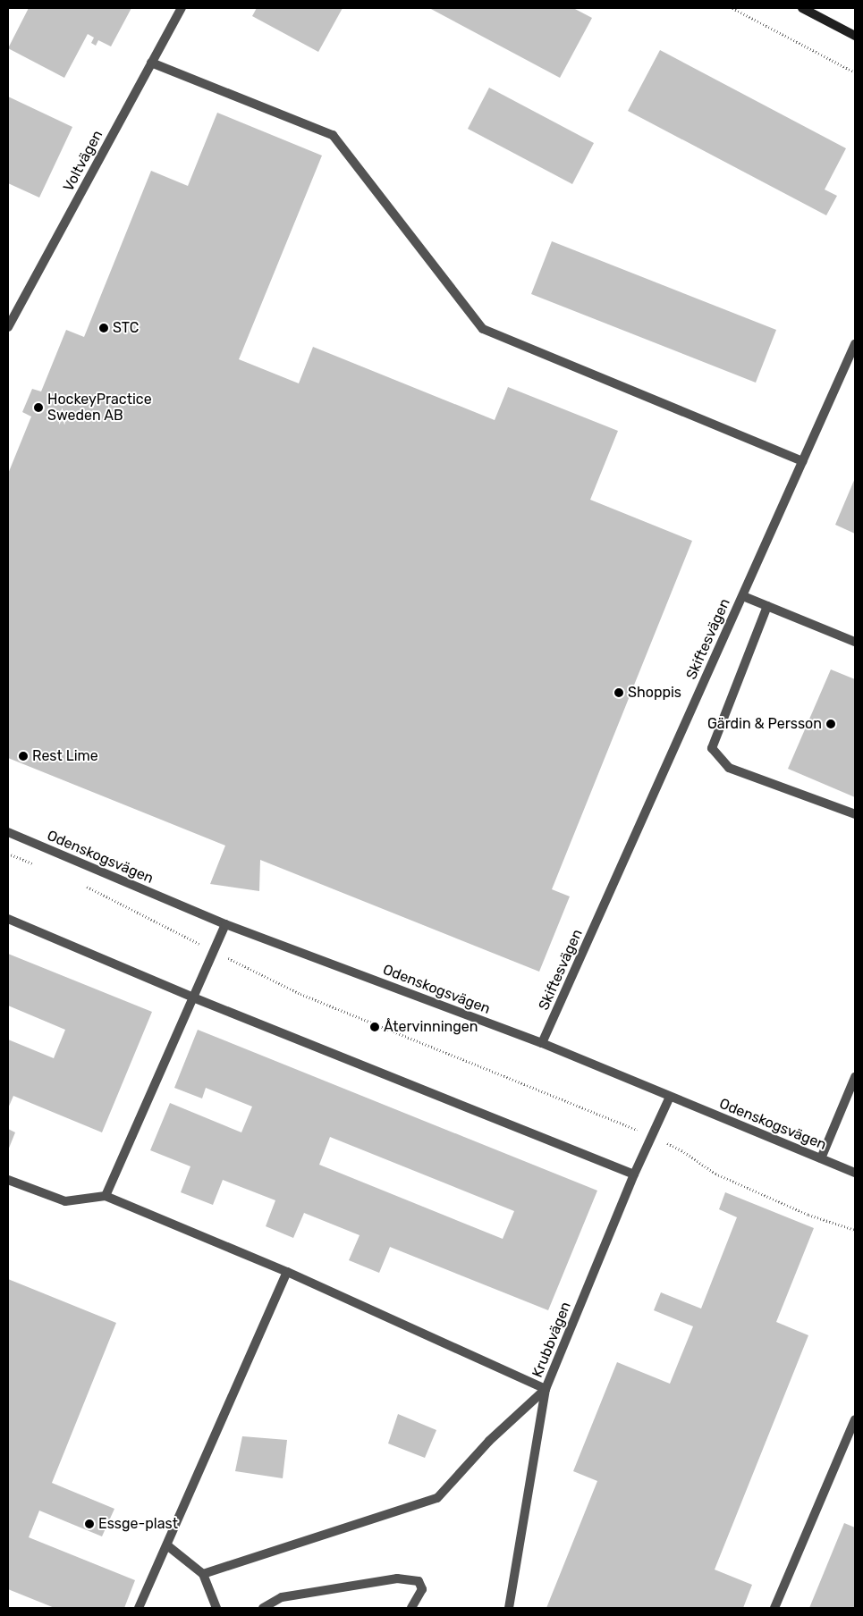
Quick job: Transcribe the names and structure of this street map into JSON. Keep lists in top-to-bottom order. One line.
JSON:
{"streets":{"street":["Voltvägen","Skiftesvägen","Odenskogsvägen","Krubbvägen"]},"crossings":[["Skiftesvägen","Odenskogsvägen"],["Odenskogsvägen","Krubbvägen"]],"places":["STC","HockeyPractice Sweden AB","Shoppis","Gärdin & Persson","Rest Lime","Återvinningen","Essge-plast"]}
